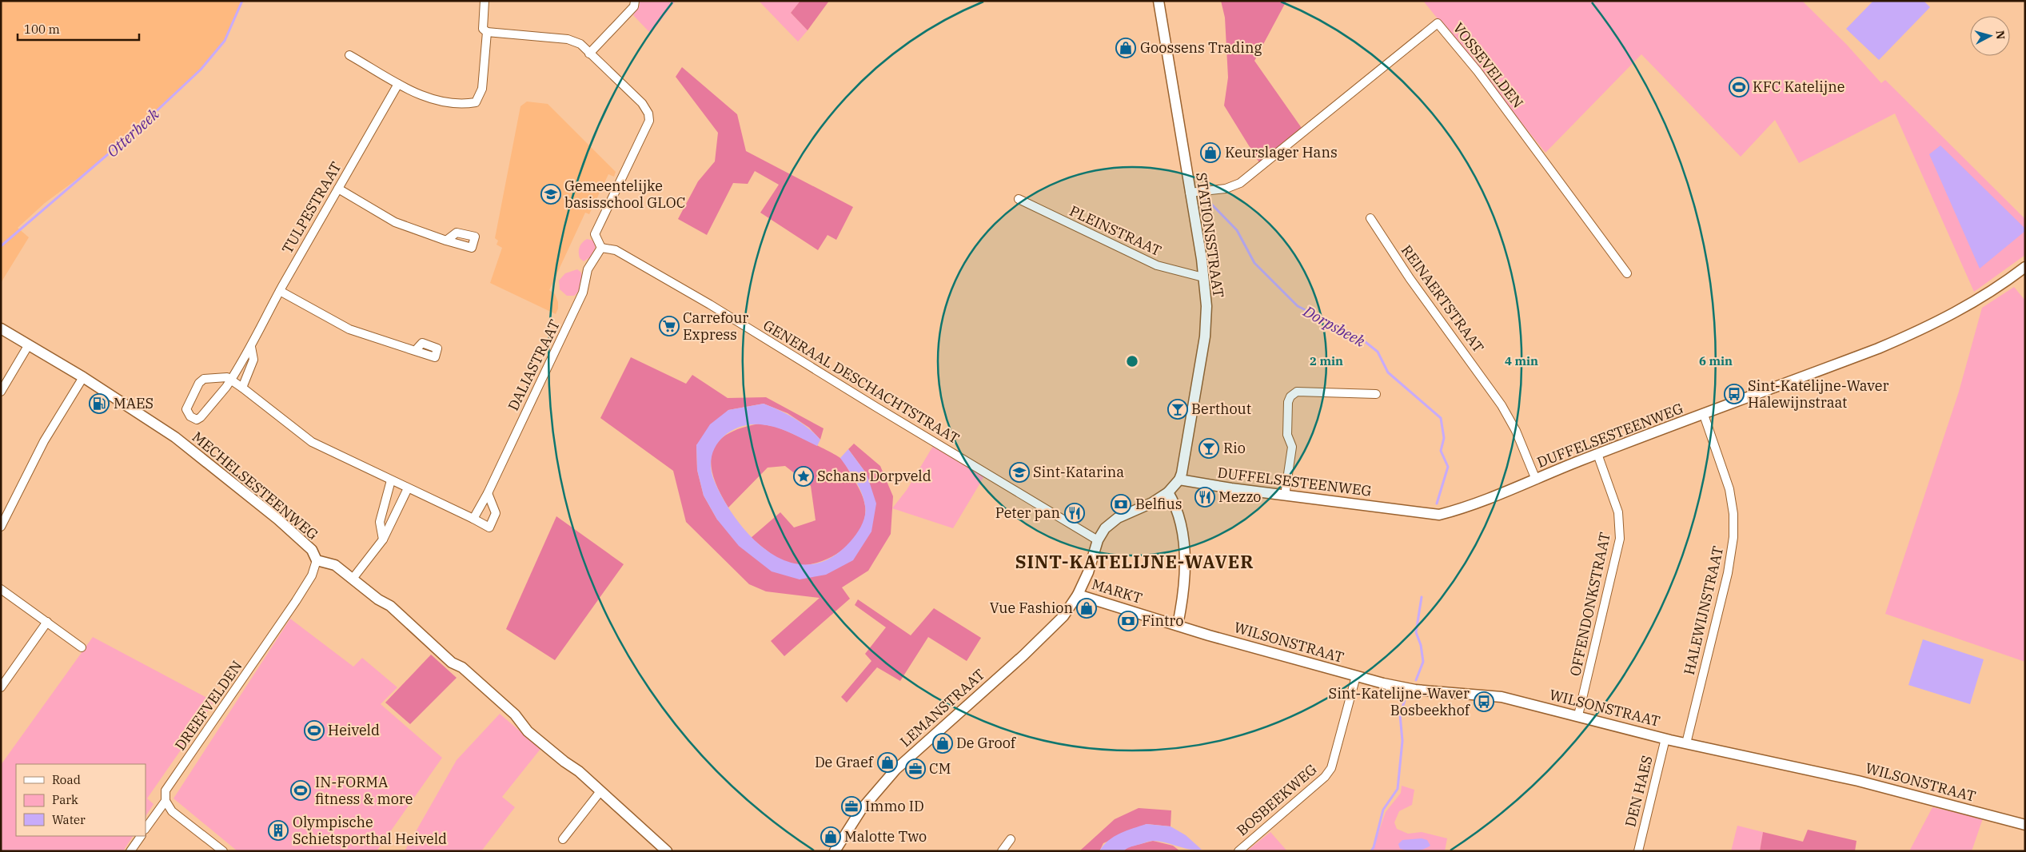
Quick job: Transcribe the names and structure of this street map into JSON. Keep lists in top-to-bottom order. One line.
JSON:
{"streets":{"street":["VOSSEVELDEN","TULPESTRAAT","PLEINSTRAAT","STATIONSSTRAAT","REINAERTSTRAAT","DALIASTRAAT","GENERAAL DESCHACHTSTRAAT","DUFFELSESTEENWEG","MECHELSESTEENWEG","MARKT","OFFENDONKSTRAAT","HALEWIJNSTRAAT","WILSONSTRAAT","DREEFVELDEN","LEMANSTRAAT","DEN HAES","BOSBEEKWEG"]},"crossings":[["VOSSEVELDEN","STATIONSSTRAAT"],["PLEINSTRAAT","STATIONSSTRAAT"],["STATIONSSTRAAT","DUFFELSESTEENWEG"],["STATIONSSTRAAT","MARKT"],["REINAERTSTRAAT","DUFFELSESTEENWEG"],["DALIASTRAAT","GENERAAL DESCHACHTSTRAAT"],["GENERAAL DESCHACHTSTRAAT","MARKT"],["DUFFELSESTEENWEG","OFFENDONKSTRAAT"],["DUFFELSESTEENWEG","HALEWIJNSTRAAT"],["MECHELSESTEENWEG","DREEFVELDEN"],["MARKT","WILSONSTRAAT"],["MARKT","LEMANSTRAAT"],["OFFENDONKSTRAAT","WILSONSTRAAT"],["HALEWIJNSTRAAT","WILSONSTRAAT"],["WILSONSTRAAT","DEN HAES"],["WILSONSTRAAT","BOSBEEKWEG"]],"districts":["SINT-KATELIJNE-WAVER"],"water":["Otterbeek","Dorpsbeek"],"places":{"shop":["Goossens Trading","Keurslager Hans","Vue Fashion","De Groof","De Graef","Malotte Two"],"sports":["KFC Katelijne","Heiveld","IN-FORMA fitness & more"],"school or university":["Gemeentelijke basisschool GLOC","Sint-Katarina"],"supermarket":["Carrefour Express"],"bus stop":["Sint-Katelijne-Waver Halewijnstraat","Sint-Katelijne-Waver Bosbeekhof"],"fuel station":["MAES"],"bar":["Berthout","Rio"],"place":["Schans Dorpveld"],"restaurant":["Mezzo","Peter pan"],"bank":["Belfius","Fintro"],"office":["CM","Immo ID"],"building":["Olympische Schietsporthal Heiveld"]},"legend":["Road","Park","Water"],"scale_bar":"100 m","north":"right","rings":["2 min","4 min","6 min"]}
